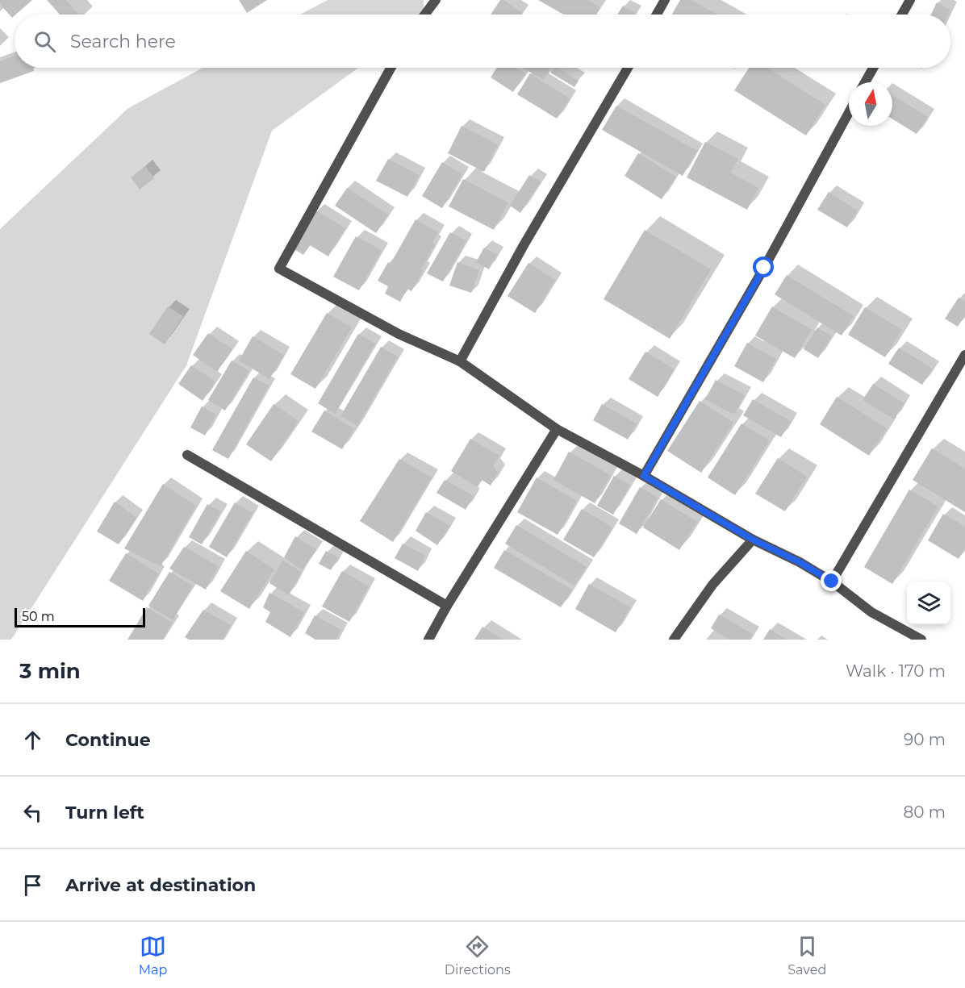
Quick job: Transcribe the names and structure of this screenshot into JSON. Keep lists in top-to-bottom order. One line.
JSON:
{"scale_bar":"50 m","north":"top","page":{"search":"Search here","scale":"50 m","heading":["3 min","Walk · 170 m"],"list":[["Continue","90 m"],["Turn left","80 m"],"Arrive at destination"],"nav":["Map","Directions","Saved"]}}
